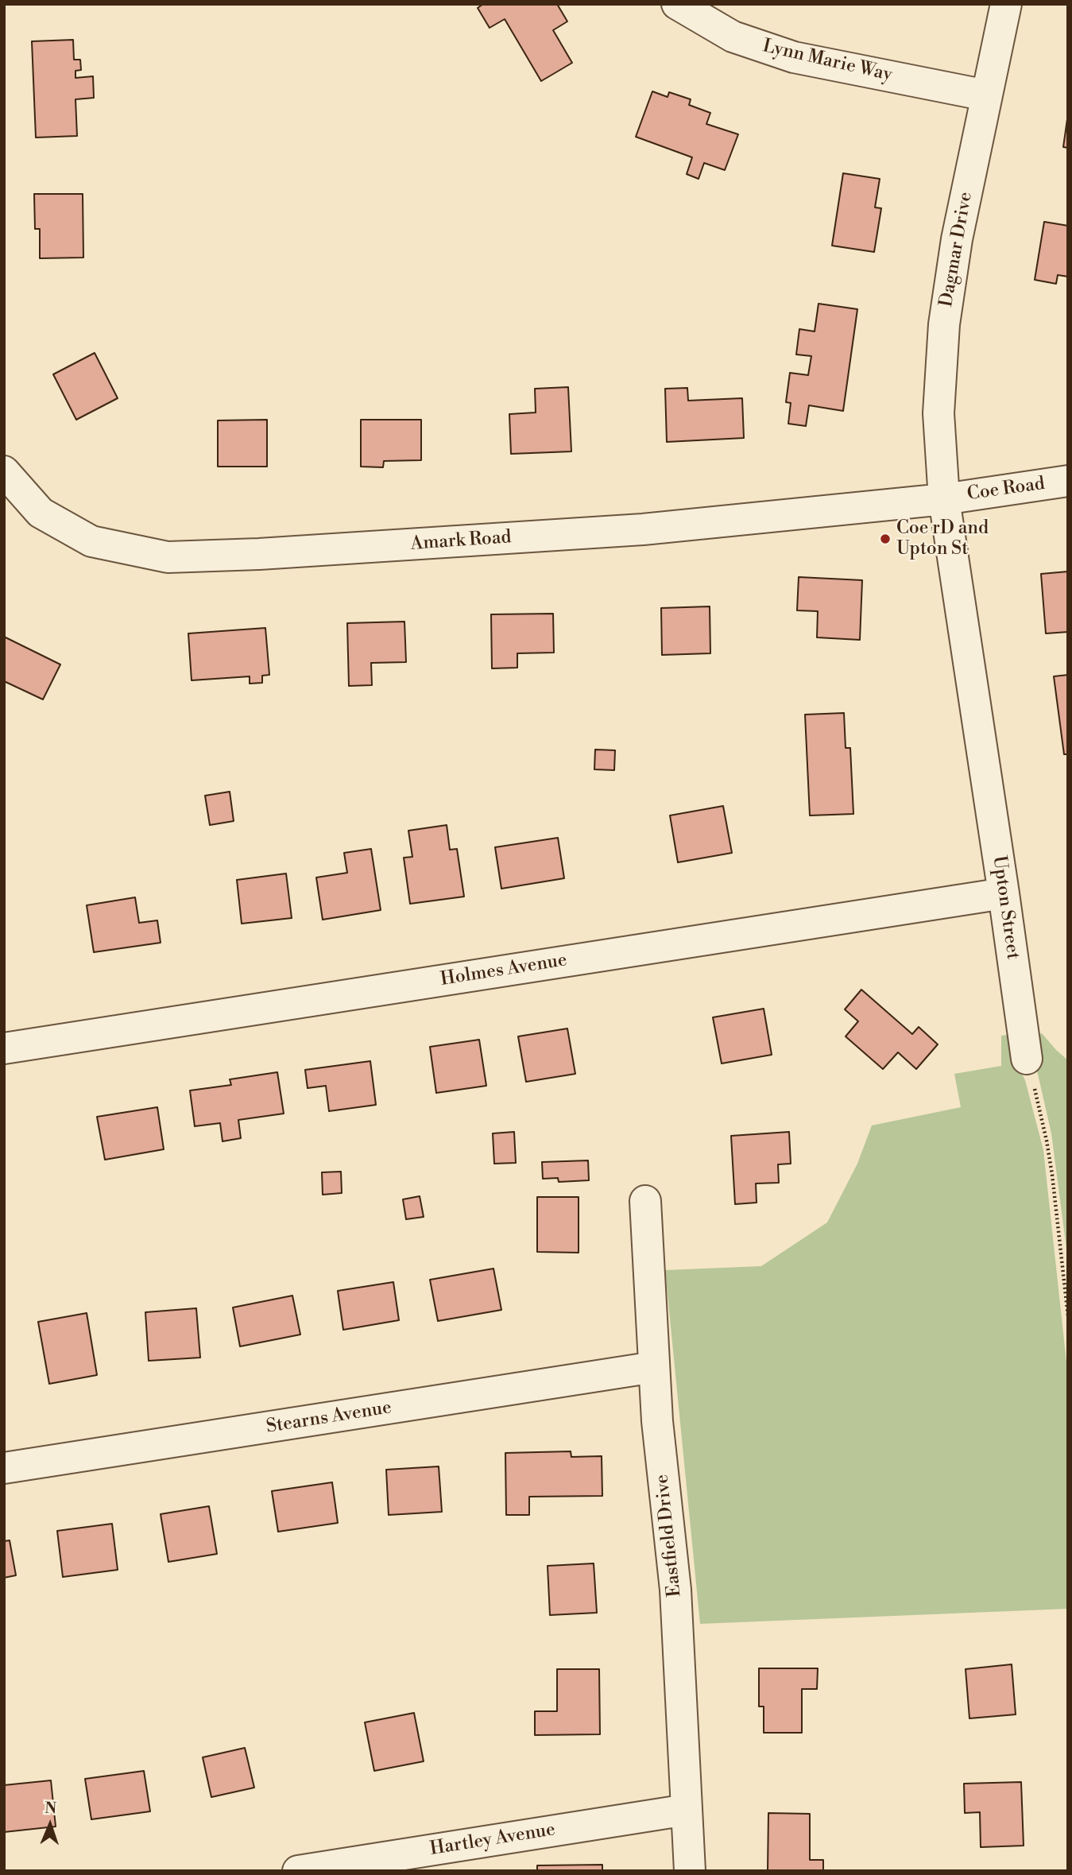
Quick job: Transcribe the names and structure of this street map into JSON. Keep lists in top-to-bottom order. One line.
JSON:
{"streets":{"street":["Lynn Marie Way","Dagmar Drive","Coe Road","Amark Road","Upton Street","Holmes Avenue","Stearns Avenue","Eastfield Drive","Hartley Avenue"]},"crossings":[["Lynn Marie Way","Dagmar Drive"],["Dagmar Drive","Coe Road"],["Dagmar Drive","Amark Road"],["Dagmar Drive","Upton Street"],["Coe Road","Amark Road"],["Coe Road","Upton Street"],["Amark Road","Upton Street"],["Upton Street","Holmes Avenue"],["Stearns Avenue","Eastfield Drive"],["Eastfield Drive","Hartley Avenue"]],"places":["Coe rD and Upton St"],"north":"top"}
